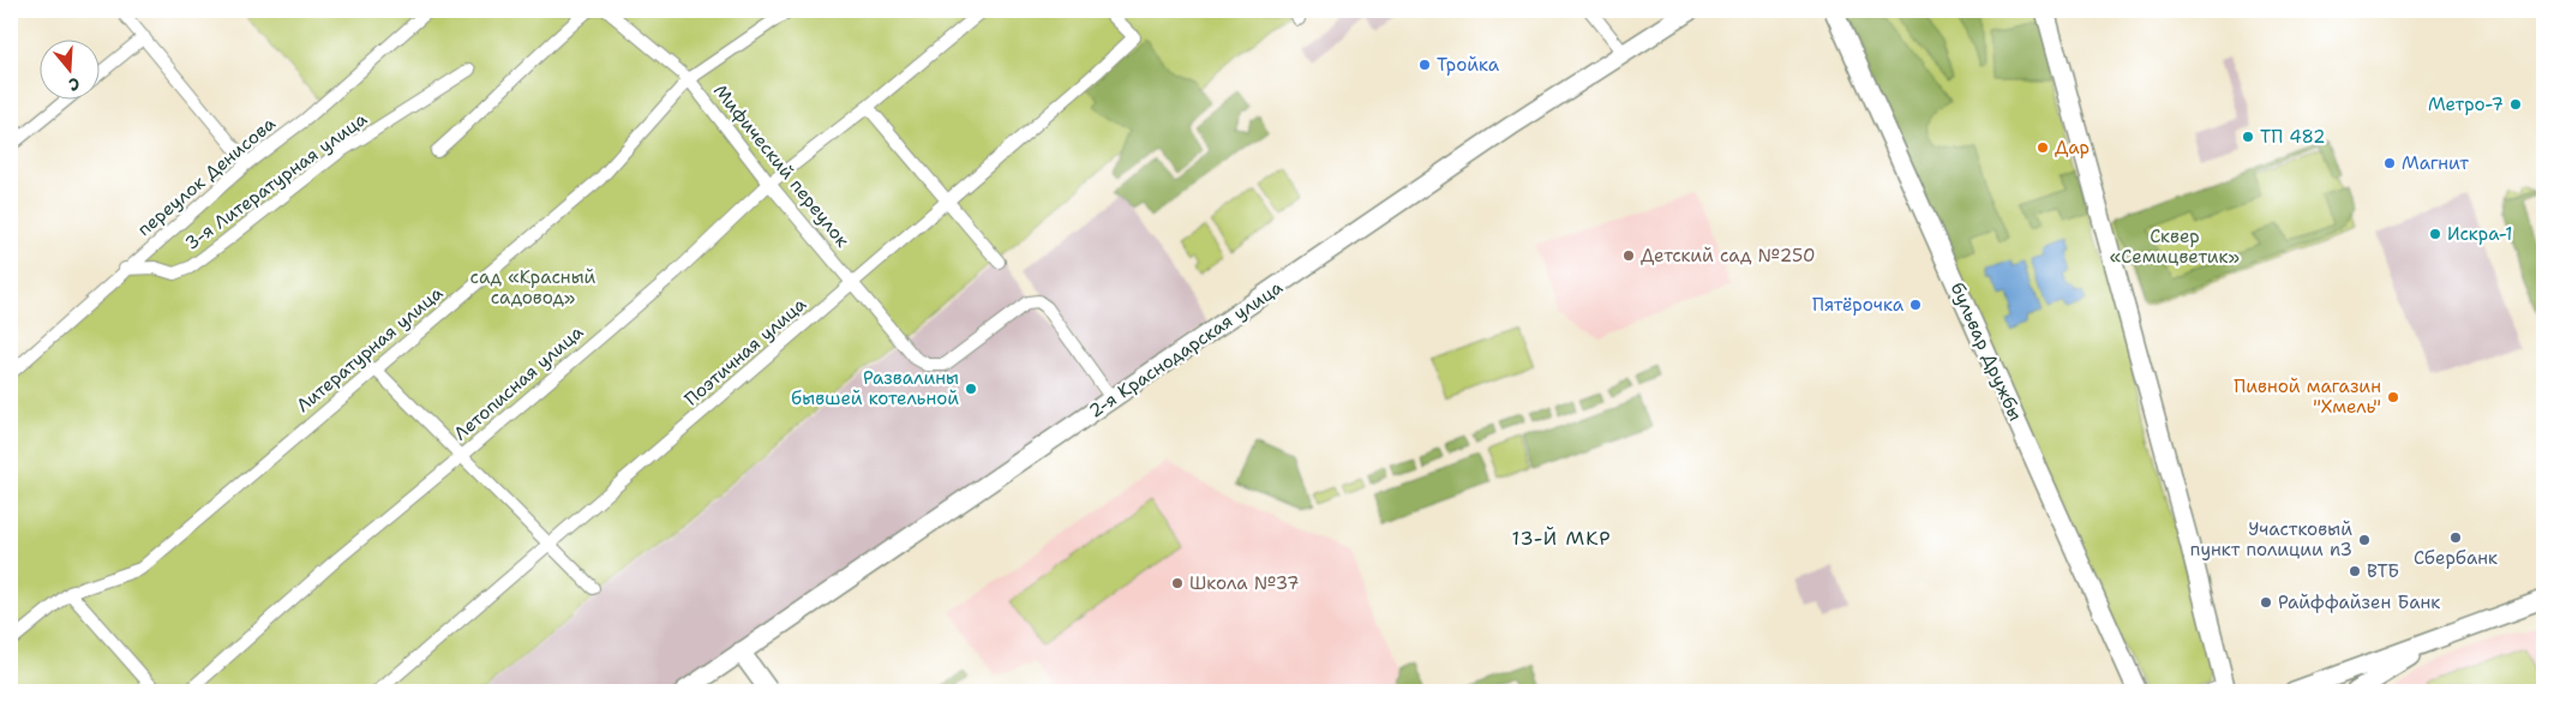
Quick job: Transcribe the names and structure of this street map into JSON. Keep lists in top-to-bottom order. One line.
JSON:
{"streets":{"street":["Мифический переулок","переулок Денисова","3-я Литературная улица","Литературная улица","2-я Краснодарская улица","Поэтичная улица","бульвар Дружбы","Летописная улица"]},"crossings":[["Мифический переулок","Литературная улица"],["Мифический переулок","2-я Краснодарская улица"],["Мифический переулок","Поэтичная улица"],["Мифический переулок","Летописная улица"],["переулок Денисова","3-я Литературная улица"]],"districts":["13-Й МКР"],"parks":["Сквер «Семицветик»","сад «Красный садовод»"],"places":["Тройка","Метро-7","ТП 482","Дар","Магнит","Искра-1","Детский сад №250","Пятёрочка","Развалины бывшей котельной","Пивной магазин \"Хмель\"","Сбербанк","Участковый пункт полиции n3","ВТБ","Школа №37","Райффайзен Банк"],"north":"bottom"}
